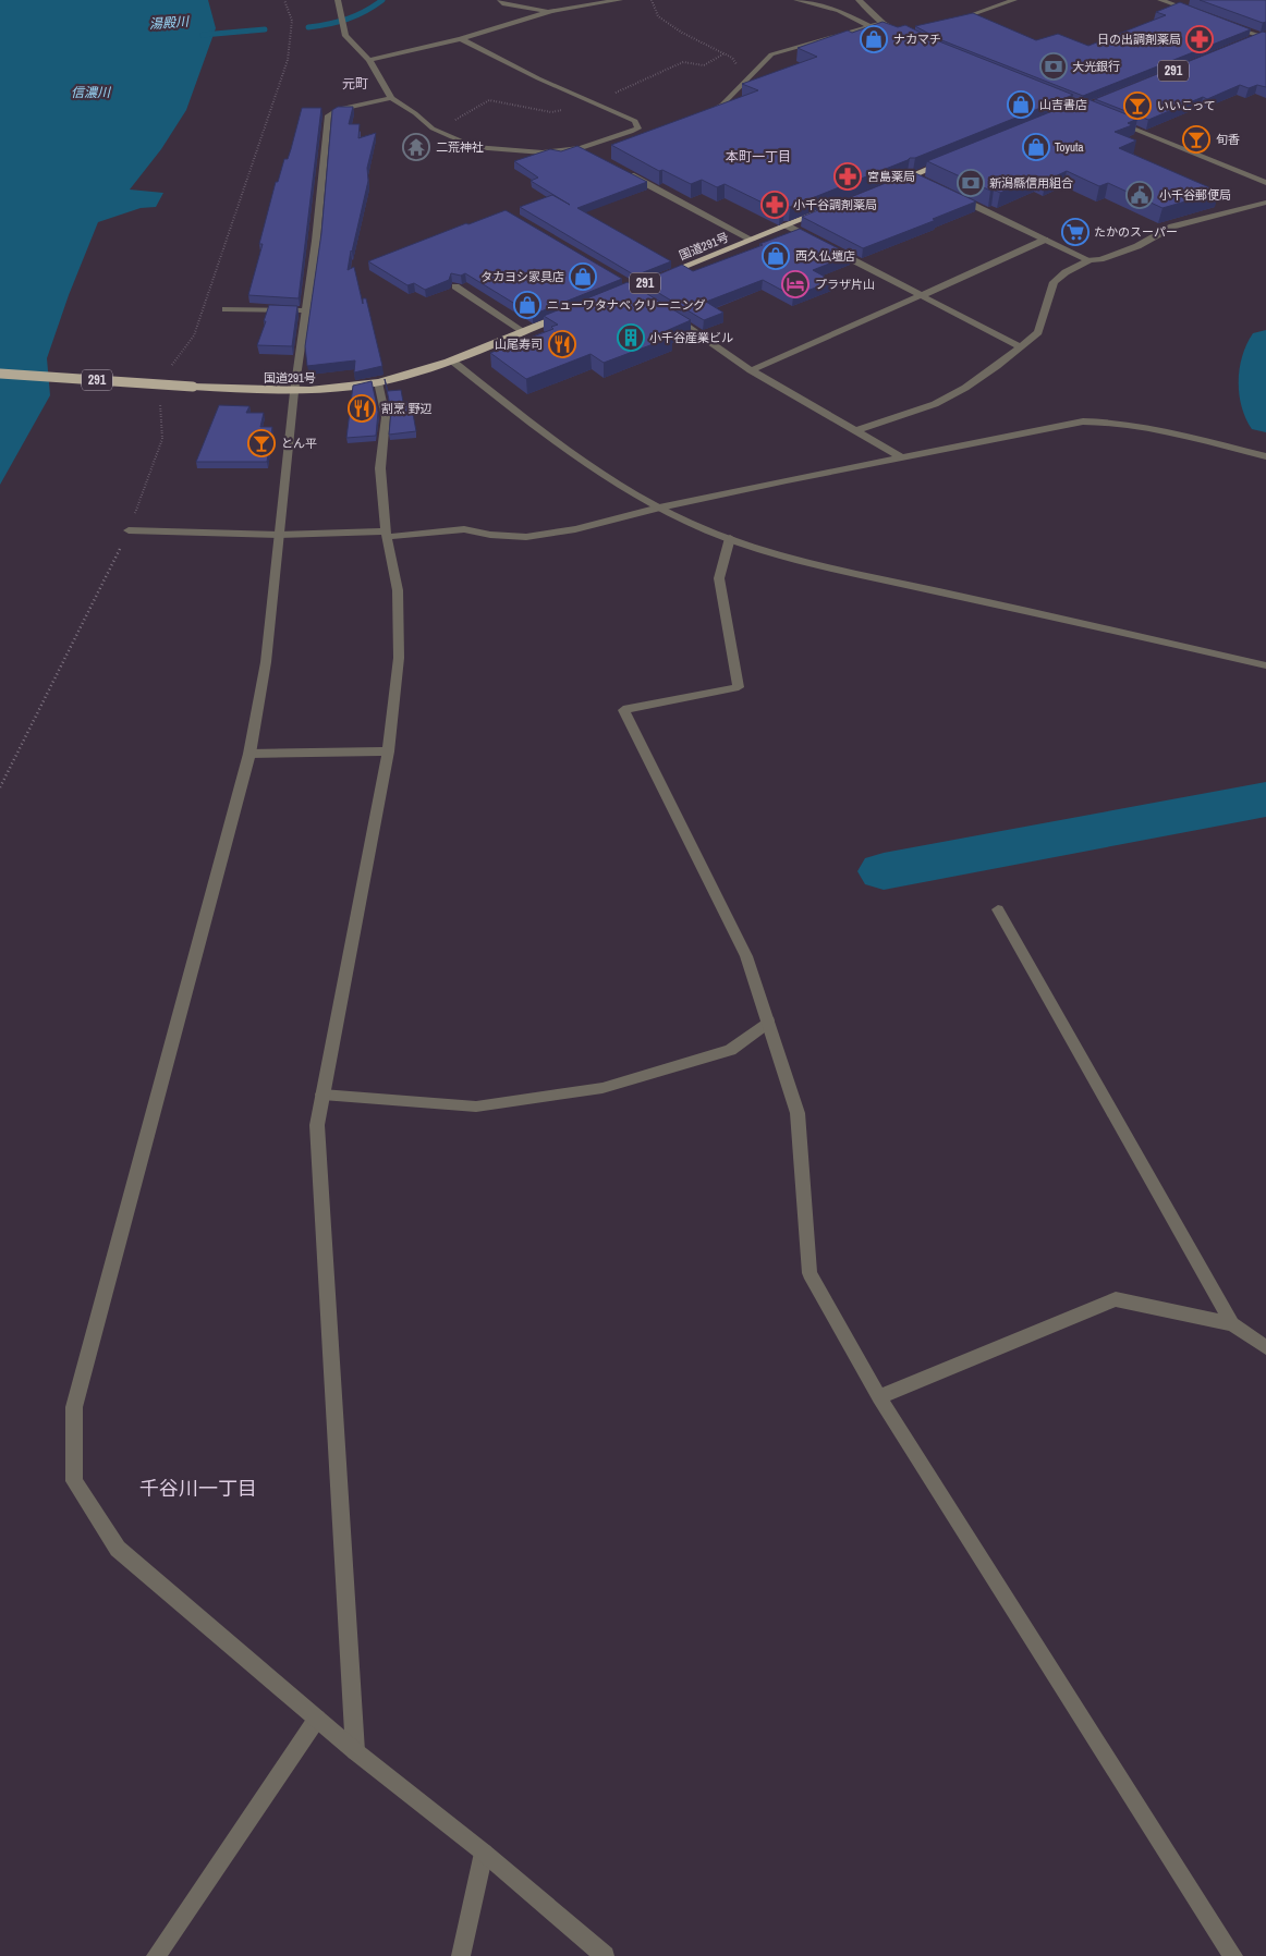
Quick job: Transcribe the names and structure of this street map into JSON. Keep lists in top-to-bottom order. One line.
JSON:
{"streets":{"highway":["291","国道291号"]},"districts":["元町","本町一丁目","千谷川一丁目"],"water":["湯殿川","信濃川"],"places":{"shop":["ナカマチ","山吉書店","Toyuta","西久仏壇店","タカヨシ家具店","ニューワタナベ クリーニング"],"pharmacy":["日の出調剤薬局","宮島薬局","小千谷調剤薬局"],"bank":["大光銀行","新潟縣信用組合"],"bar":["いいこって","旬香","とん平"],"temple":["二荒神社"],"public building":["小千谷郵便局"],"supermarket":["たかのスーパー"],"hotel":["プラザ片山"],"building":["小千谷産業ビル"],"restaurant":["山尾寿司","割烹 野辺"]}}
